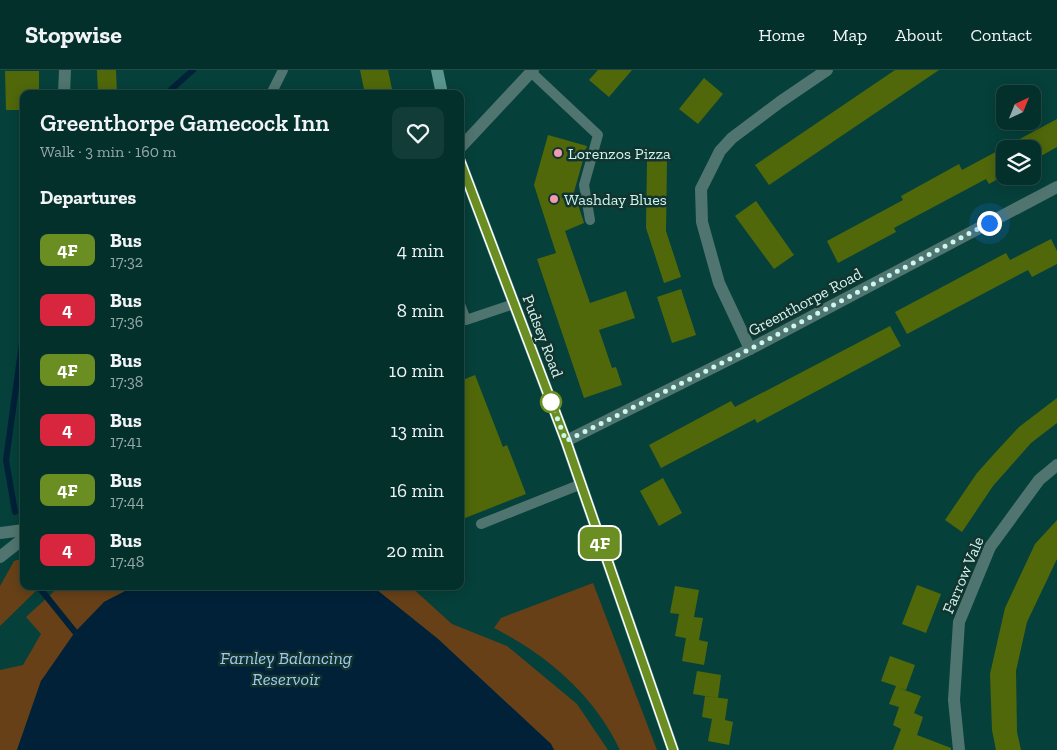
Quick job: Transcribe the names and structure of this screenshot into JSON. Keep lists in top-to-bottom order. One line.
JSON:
{"streets":{"main road":["Pudsey Road"],"street":["Greenthorpe Road","Farrow Vale"]},"crossings":[["Greenthorpe Road","Pudsey Road"]],"water":["Farnley Balancing Reservoir"],"places":["Lorenzos Pizza","Washday Blues"],"lines":["bus line 4F"],"north":"top right","page":{"header":"Stopwise","nav":["Home","Map","About","Contact"],"on_map":"4F","heading":[["Greenthorpe Gamecock Inn","Walk · 3 min · 160 m"],"Departures"],"list":[{"mark":"4F","name":"Bus","note":"17:32","value":"4 min"},{"mark":"4","name":"Bus","note":"17:36","value":"8 min"},{"mark":"4F","name":"Bus","note":"17:38","value":"10 min"},{"mark":"4","name":"Bus","note":"17:41","value":"13 min"},{"mark":"4F","name":"Bus","note":"17:44","value":"16 min"},{"mark":"4","name":"Bus","note":"17:48","value":"20 min"}]}}
